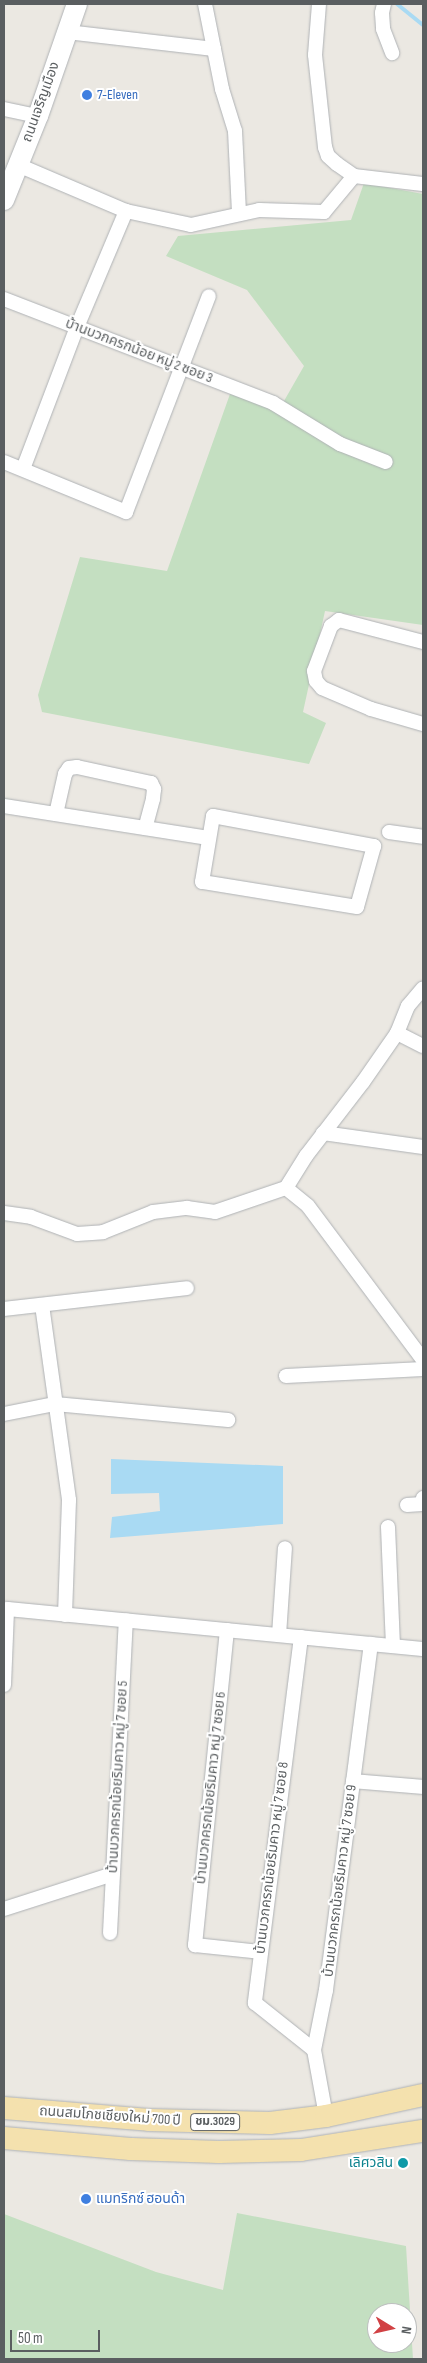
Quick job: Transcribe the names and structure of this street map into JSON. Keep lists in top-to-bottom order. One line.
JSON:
{"streets":{"main road":["ถนนเจริญเมือง","ถนนสมโภชเชียงใหม่ 700 ปี","ชม.3029"],"street":["บ้านบวกครกน้อย หมู่ 2 ซอย 3","บ้านบวกครกน้อยริมคาว หมู่ 7 ซอย 5","บ้านบวกครกน้อยริมคาว หมู่ 7 ซอย 6","บ้านบวกครกน้อยริมคาว หมู่ 7 ซอย 8","บ้านบวกครกน้อยริมคาว หมู่ 7 ซอย 9"]},"crossings":[["บ้านบวกครกน้อยริมคาว หมู่ 7 ซอย 6","บ้านบวกครกน้อยริมคาว หมู่ 7 ซอย 8"],["บ้านบวกครกน้อยริมคาว หมู่ 7 ซอย 8","บ้านบวกครกน้อยริมคาว หมู่ 7 ซอย 9"],["บ้านบวกครกน้อยริมคาว หมู่ 7 ซอย 9","ถนนสมโภชเชียงใหม่ 700 ปี"]],"places":["7-Eleven","เลิศวสิน","แมทริกซ์ ฮอนด้า"],"scale_bar":"50 m","north":"right"}
